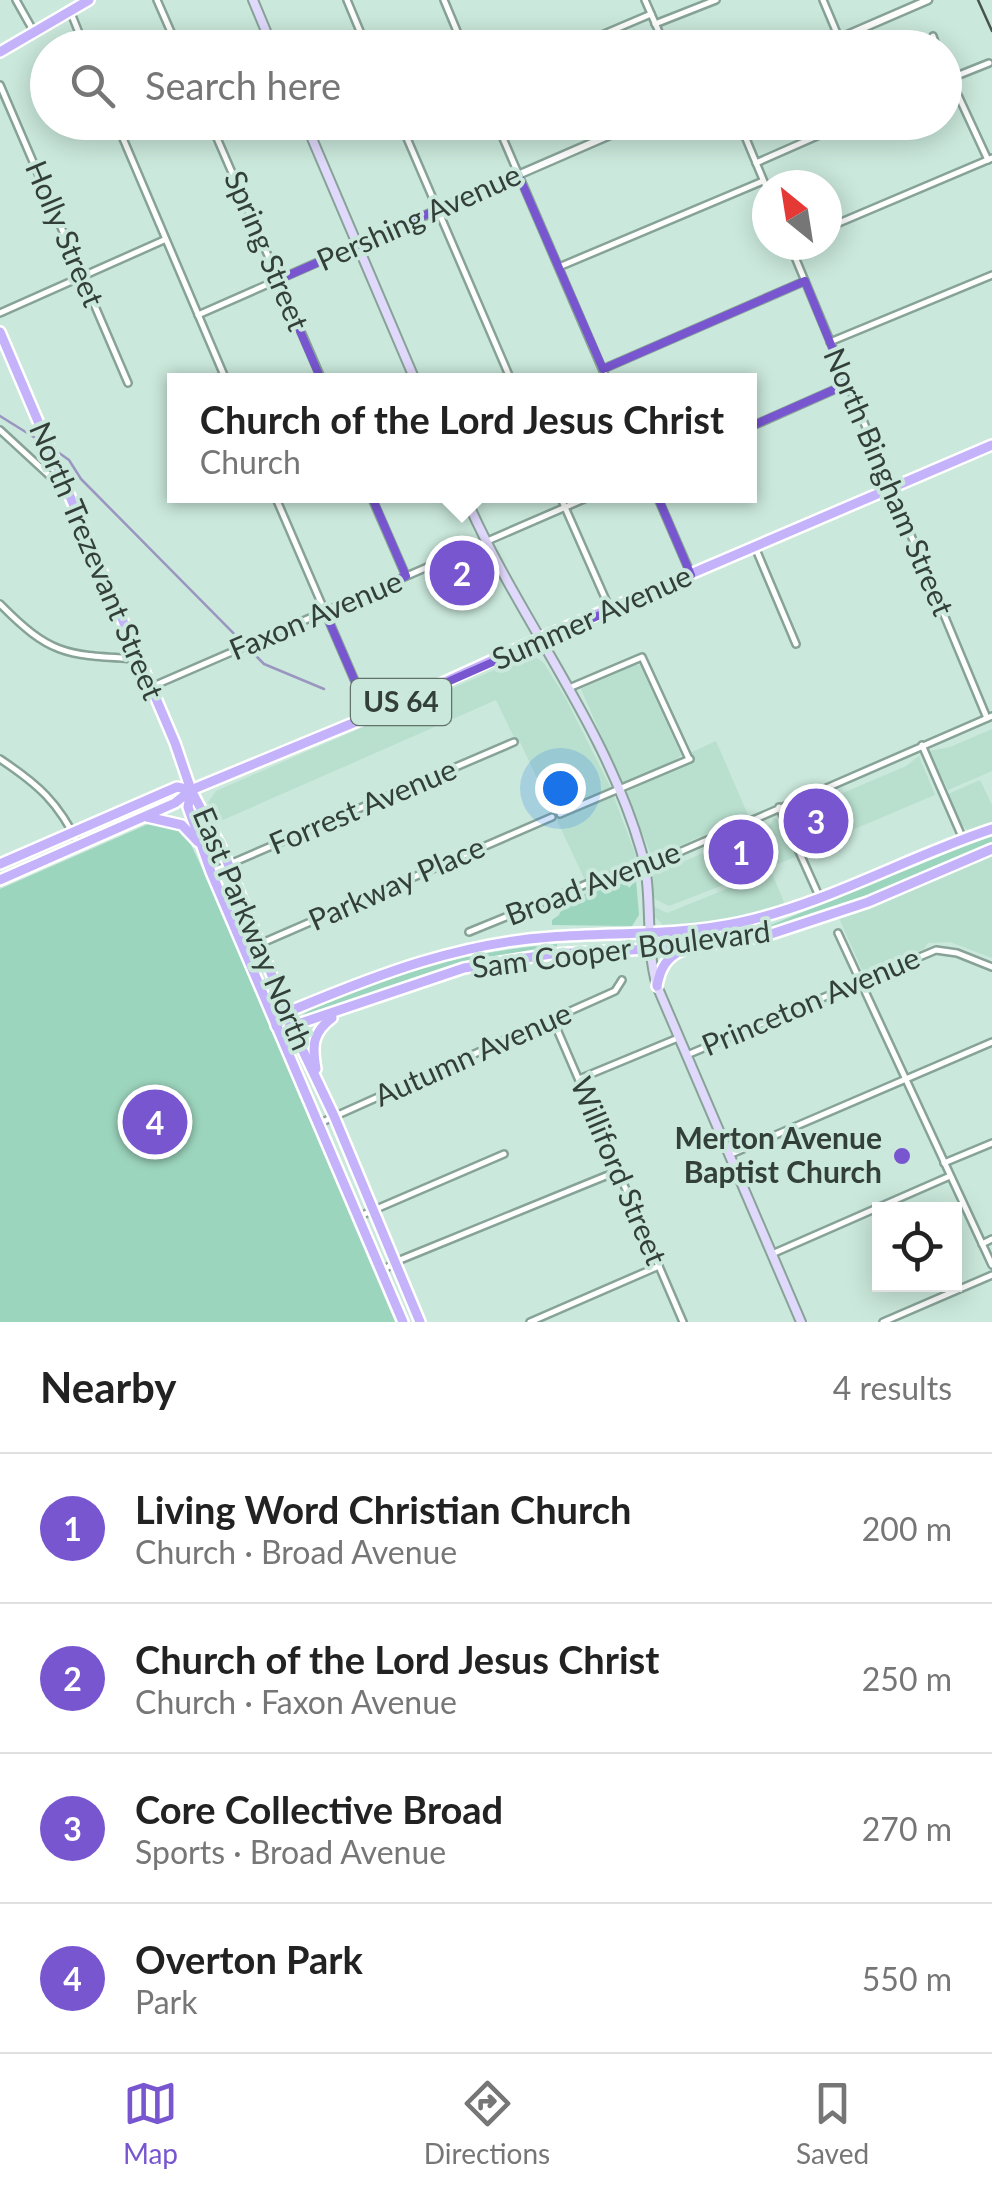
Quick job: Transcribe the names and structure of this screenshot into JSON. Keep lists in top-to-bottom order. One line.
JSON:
{"streets":{"main road":["North Trezevant Street","Summer Avenue","US 64","East Parkway North","Sam Cooper Boulevard"],"street":["Pershing Avenue","Holly Street","Spring Street","North Bingham Street","Faxon Avenue","Forrest Avenue","Parkway Place","Broad Avenue","Princeton Avenue","Autumn Avenue","Williford Street"]},"crossings":[["Pershing Avenue","Spring Street"],["North Bingham Street","Summer Avenue"],["North Bingham Street","Broad Avenue"],["North Trezevant Street","Faxon Avenue"],["North Trezevant Street","Summer Avenue"],["North Trezevant Street","East Parkway North"],["Summer Avenue","East Parkway North"],["Forrest Avenue","East Parkway North"],["Parkway Place","East Parkway North"],["East Parkway North","Sam Cooper Boulevard"],["East Parkway North","Autumn Avenue"],["Princeton Avenue","Williford Street"],["Autumn Avenue","Williford Street"]],"places":["Merton Avenue Baptist Church"],"north":"top left","page":{"search":"Search here","popup":["Church of the Lord Jesus Christ","Church"],"pins":["2","3","1","4"],"heading":["Nearby","4 results"],"list":[{"mark":"1","name":"Living Word Christian Church","note":"Church · Broad Avenue","value":"200 m"},{"mark":"2","name":"Church of the Lord Jesus Christ","note":"Church · Faxon Avenue","value":"250 m"},{"mark":"3","name":"Core Collective Broad","note":"Sports · Broad Avenue","value":"270 m"},{"mark":"4","name":"Overton Park","note":"Park","value":"550 m"}],"nav":["Map","Directions","Saved"]}}
